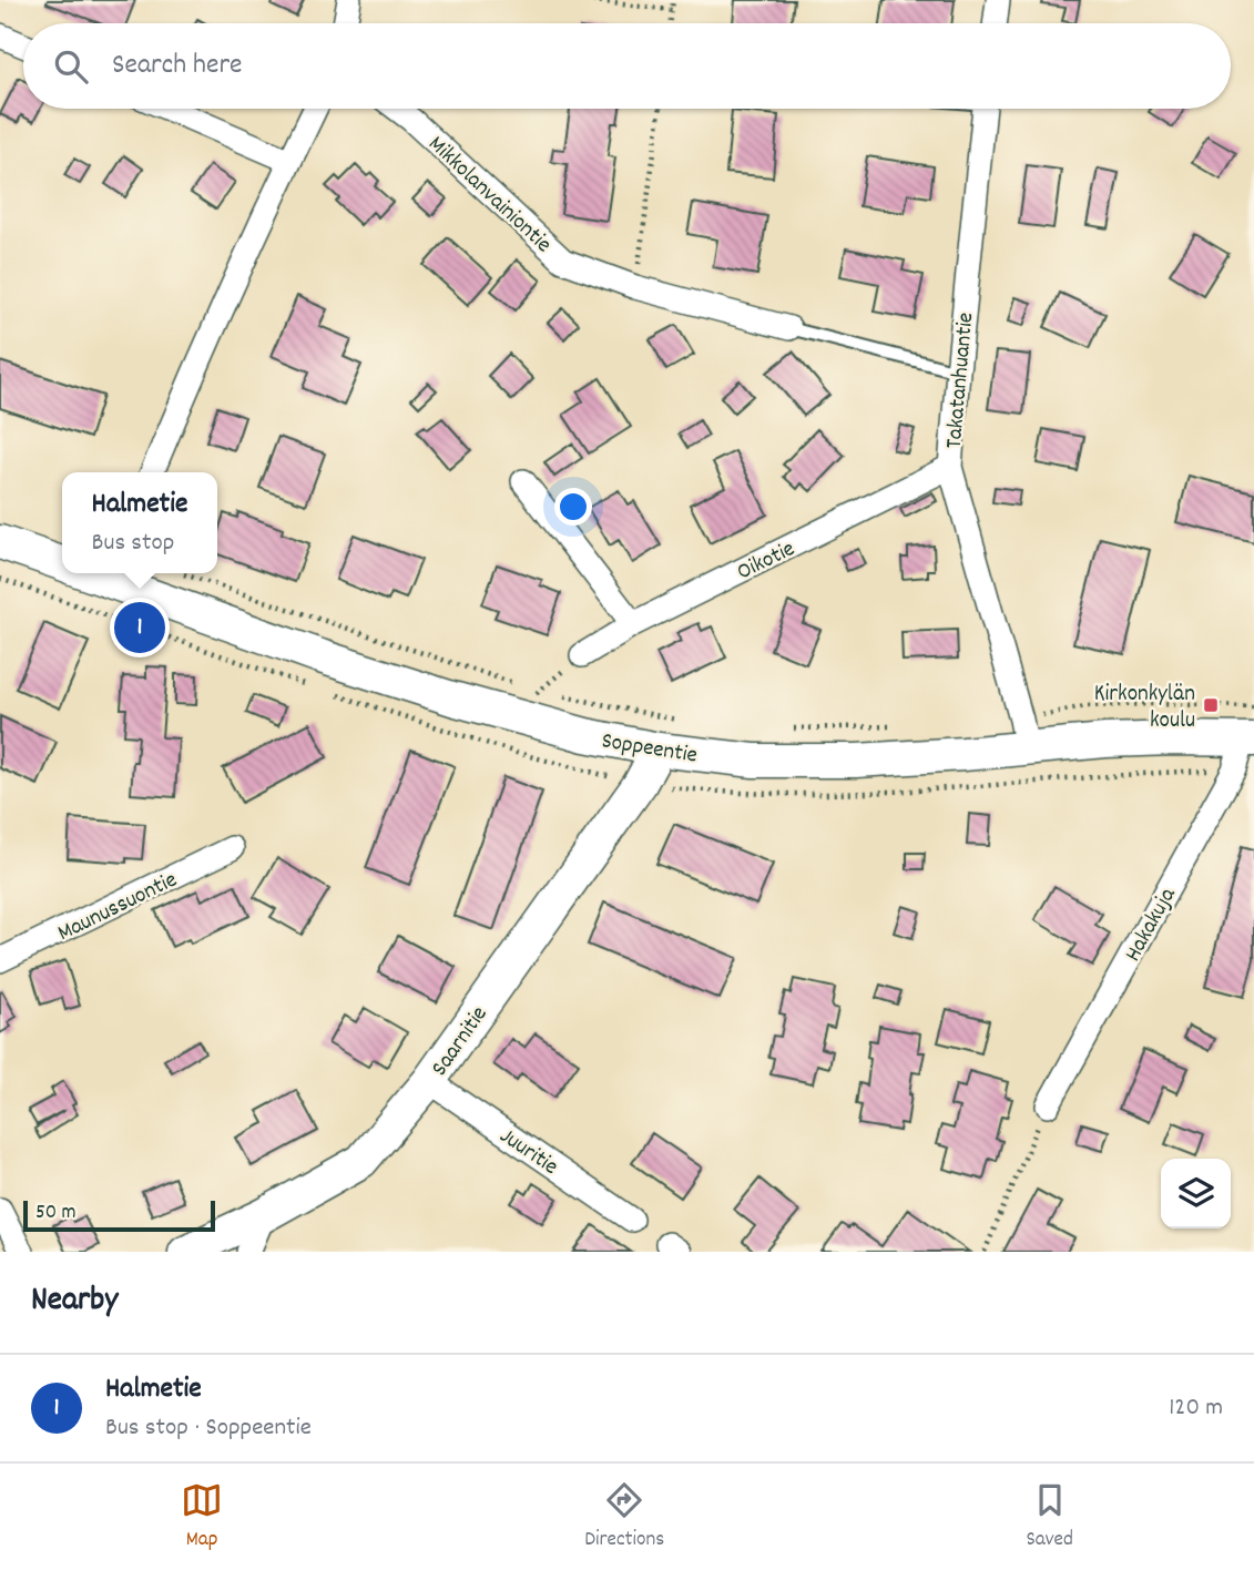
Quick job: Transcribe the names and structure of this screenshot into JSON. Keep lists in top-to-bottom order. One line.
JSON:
{"streets":{"main road":["Soppeentie","Saarnitie"],"street":["Mikkolanvainiontie","Takatanhuantie","Oikotie","Maunussuontie","Hakakuja","Juuritie"]},"crossings":[["Takatanhuantie","Oikotie"],["Takatanhuantie","Soppeentie"],["Soppeentie","Hakakuja"],["Soppeentie","Saarnitie"],["Saarnitie","Juuritie"]],"places":{"transit":["Kirkonkylän koulu"]},"scale_bar":"50 m","page":{"search":"Search here","popup":["Halmetie","Bus stop"],"pins":"1","scale":"50 m","heading":"Nearby","list":[{"mark":"1","name":"Halmetie","note":"Bus stop · Soppeentie","value":"120 m"}],"nav":["Map","Directions","Saved"]}}
